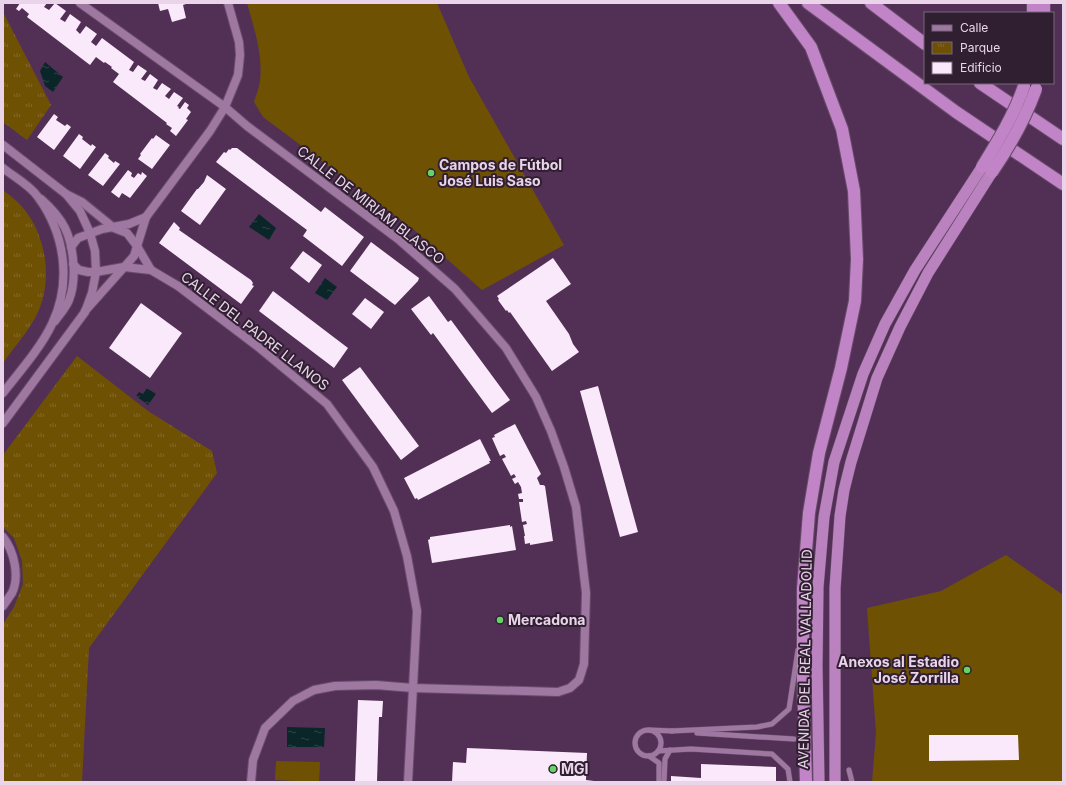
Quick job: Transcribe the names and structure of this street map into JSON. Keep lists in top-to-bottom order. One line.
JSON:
{"streets":{"highway":["AVENIDA DEL REAL VALLADOLID"],"street":["CALLE DE MIRIAM BLASCO","CALLE DEL PADRE LLANOS"]},"crossings":[["CALLE DE MIRIAM BLASCO","CALLE DEL PADRE LLANOS"]],"places":["Campos de Fútbol José Luis Saso","Mercadona","Anexos al Estadio José Zorrilla","MGI"],"legend":["Calle","Parque","Edificio"]}
